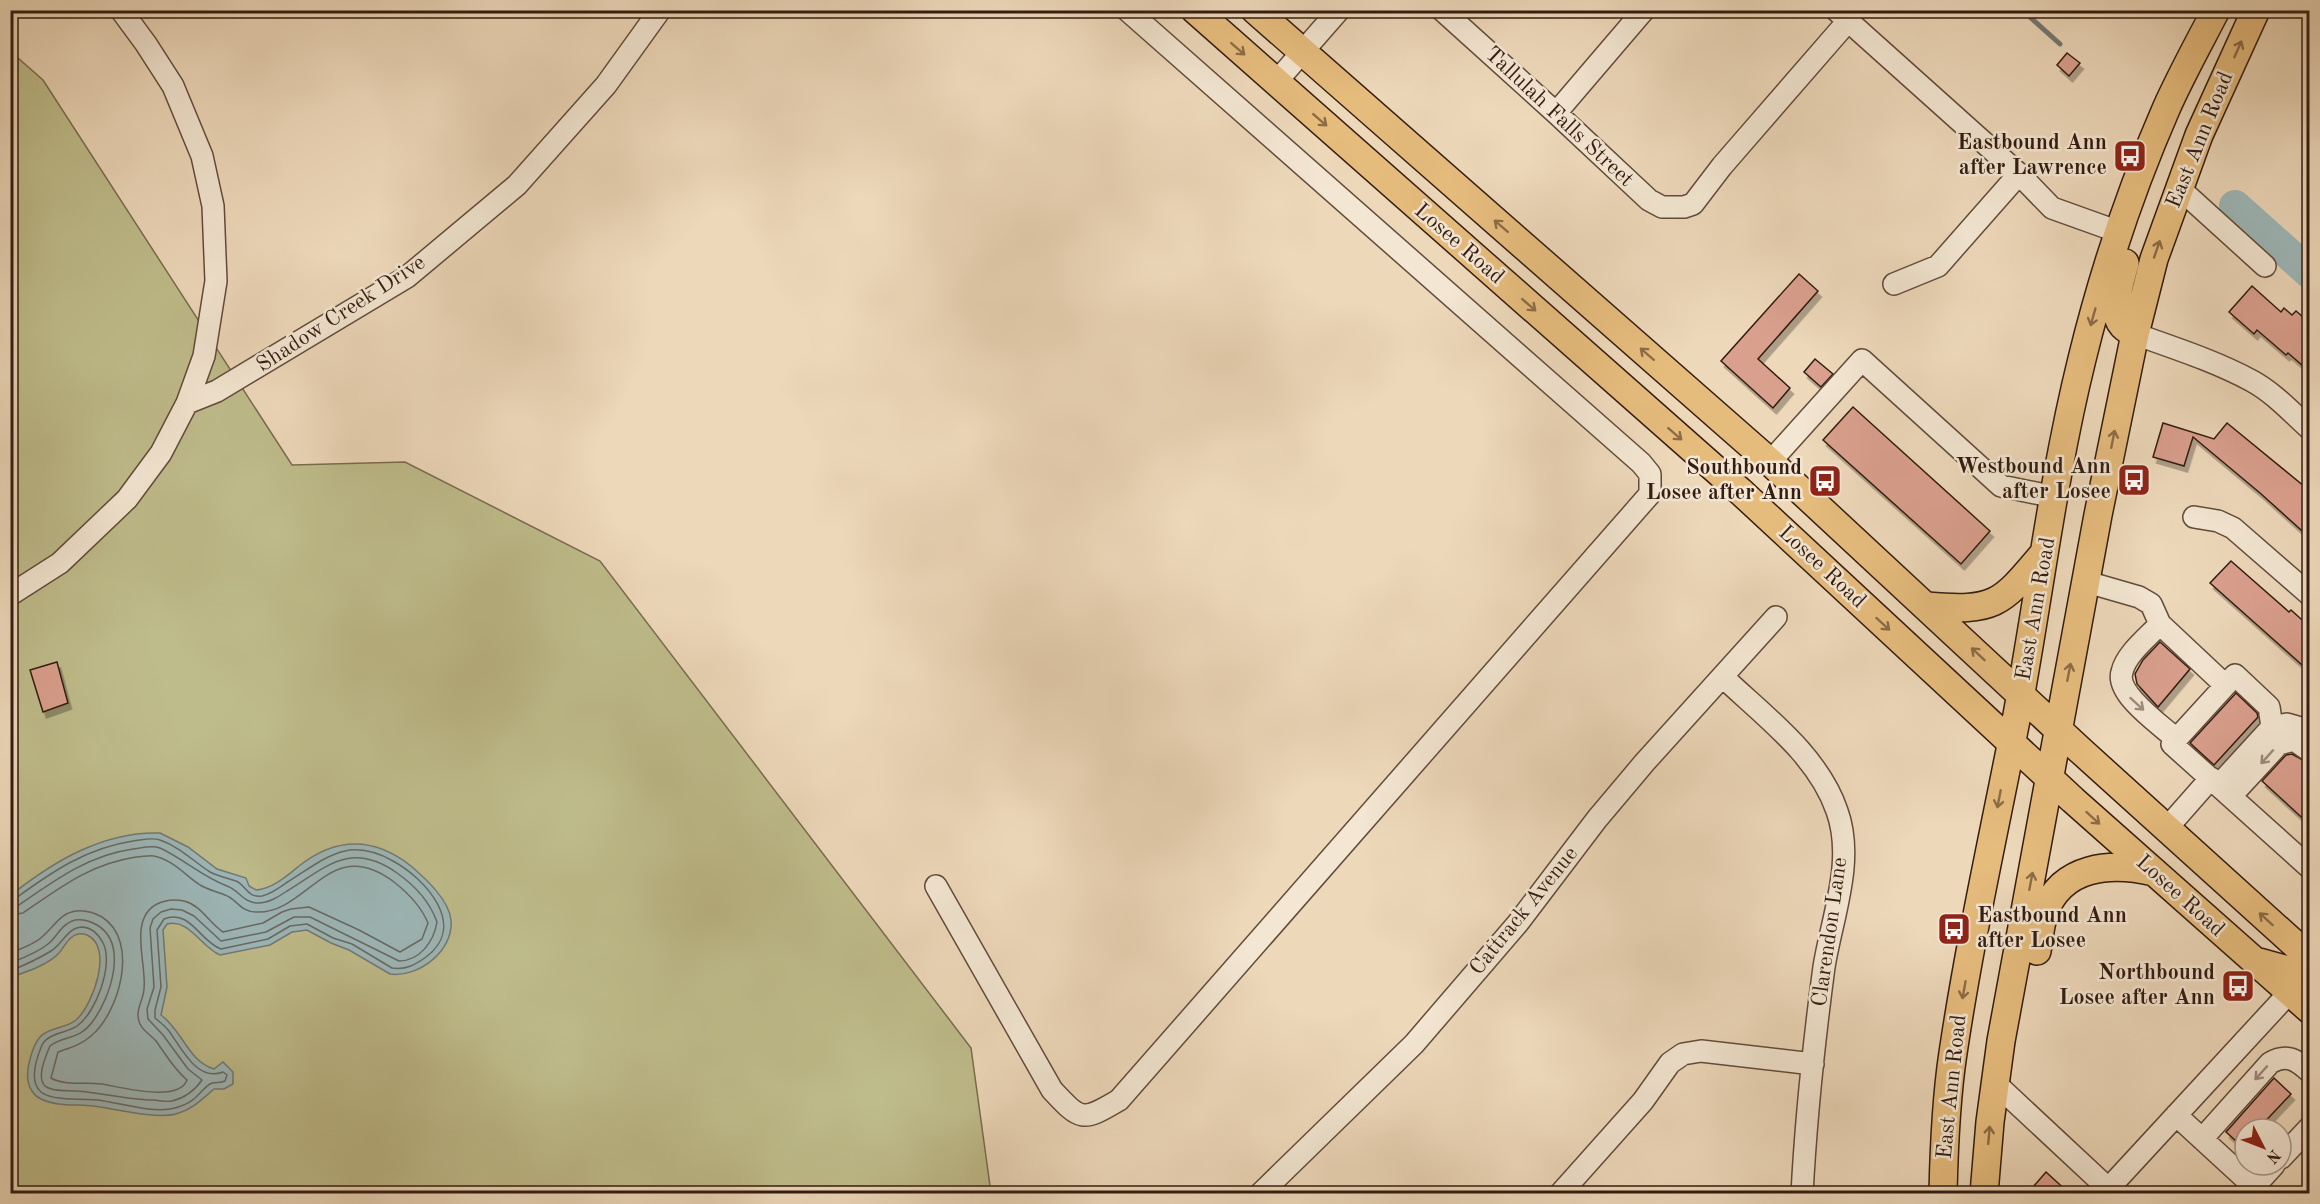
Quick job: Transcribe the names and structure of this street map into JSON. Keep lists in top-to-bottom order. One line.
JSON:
{"streets":{"main road":["East Ann Road","Losee Road"],"street":["Tallulah Falls Street","Shadow Creek Drive","Cattrack Avenue","Clarendon Lane"]},"crossings":[["East Ann Road","Losee Road"],["Cattrack Avenue","Clarendon Lane"]],"places":{"bus stop":["Eastbound Ann after Lawrence","Westbound Ann after Losee","Southbound Losee after Ann","Eastbound Ann after Losee","Northbound Losee after Ann"]},"north":"bottom right"}
